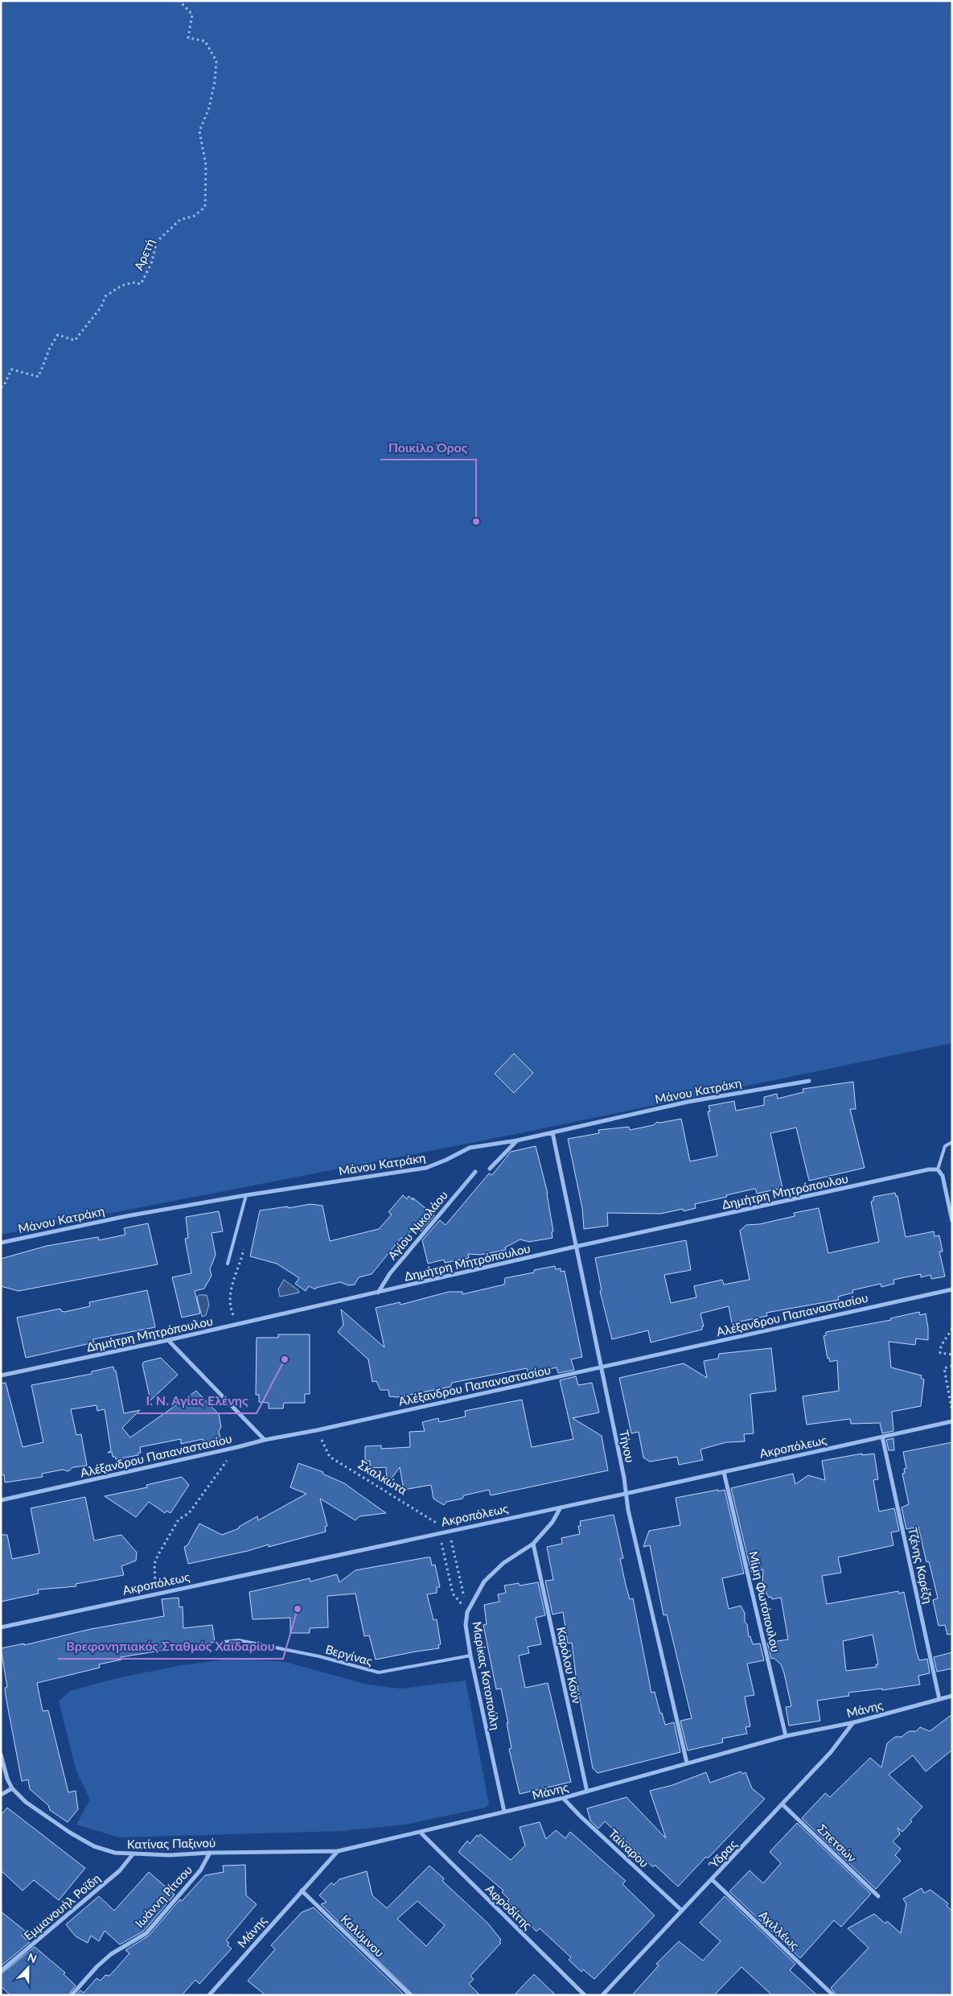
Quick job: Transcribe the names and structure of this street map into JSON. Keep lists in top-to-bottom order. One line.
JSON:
{"streets":{"street":["Μάνου Κατράκη","Δημήτρη Μητρόπουλου","Αγίου Νικολάου","Αλέξανδρου Παπαναστασίου","Τήνου","Ακροπόλεως","Τζένης Καρέζη","Μίμη Φωτόπουλου","Καρόλου Κούν","Μαρίκας Κοτοπούλη","Μάνης","Κατίνας Παξινού","Σπετσών","Ταίναρου","Ύδρας","Ιωάννη Ρίτσου","Εμμανουήλ Ροϊδη","Αφροδίτης","Αχιλλέως","Καλύμνου"],"lane":["Βεργίνας"],"path":["Αρετή","Σκαλκώτα"]},"crossings":[["Μάνου Κατράκη","Τήνου"],["Δημήτρη Μητρόπουλου","Αγίου Νικολάου"],["Δημήτρη Μητρόπουλου","Τήνου"],["Αλέξανδρου Παπαναστασίου","Τήνου"],["Αλέξανδρου Παπαναστασίου","Σκαλκώτα"],["Τήνου","Ακροπόλεως"],["Τήνου","Μάνης"],["Ακροπόλεως","Σκαλκώτα"],["Ακροπόλεως","Τζένης Καρέζη"],["Ακροπόλεως","Μίμη Φωτόπουλου"],["Ακροπόλεως","Μαρίκας Κοτοπούλη"],["Τζένης Καρέζη","Μάνης"],["Μίμη Φωτόπουλου","Μάνης"],["Βεργίνας","Μαρίκας Κοτοπούλη"],["Καρόλου Κούν","Μαρίκας Κοτοπούλη"],["Καρόλου Κούν","Μάνης"],["Μαρίκας Κοτοπούλη","Μάνης"],["Μάνης","Κατίνας Παξινού"],["Μάνης","Ταίναρου"],["Μάνης","Ύδρας"],["Μάνης","Αφροδίτης"],["Μάνης","Καλύμνου"],["Κατίνας Παξινού","Ιωάννη Ρίτσου"],["Κατίνας Παξινού","Εμμανουήλ Ροϊδη"],["Σπετσών","Ύδρας"],["Ταίναρου","Ύδρας"],["Ύδρας","Αχιλλέως"]],"places":["Ποικίλο Όρος","Ι. Ν. Αγίας Ελένης","Βρεφονηπιακός Σταθμός Χαϊδαρίου"],"north":"top"}
